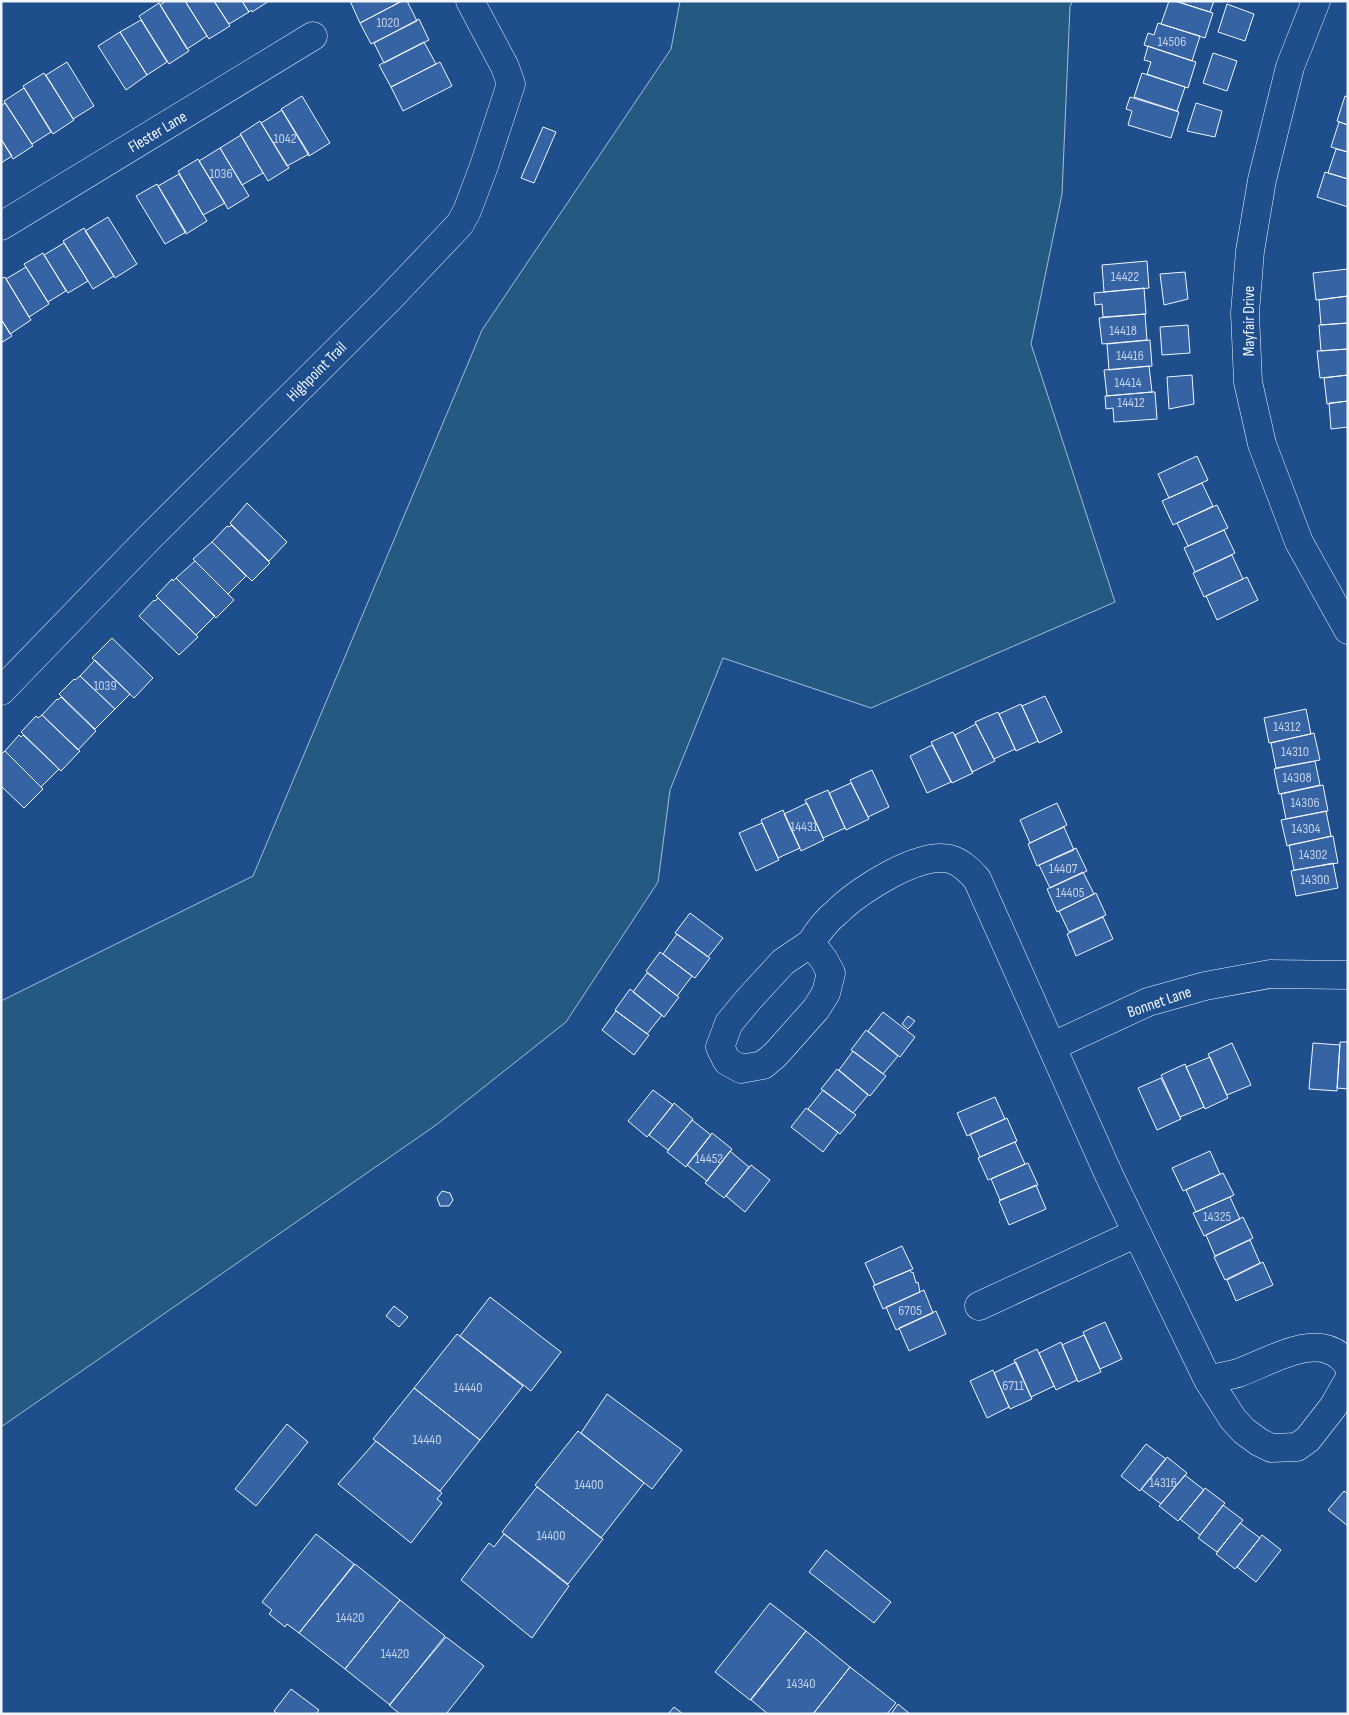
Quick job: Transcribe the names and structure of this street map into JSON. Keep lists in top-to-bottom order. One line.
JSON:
{"streets":{"street":["Flester Lane","Mayfair Drive","Highpoint Trail","Bonnet Lane"]},"house_numbers":["1020","14506","1042","1036","14422","14418","14416","14414","14412","1039","14312","14310","14308","14306","14431","14304","14302","14407","14300","14405","14452","14325","6705","6711","14440","14440","14316","14400","14400","14420","14420","14340"]}
